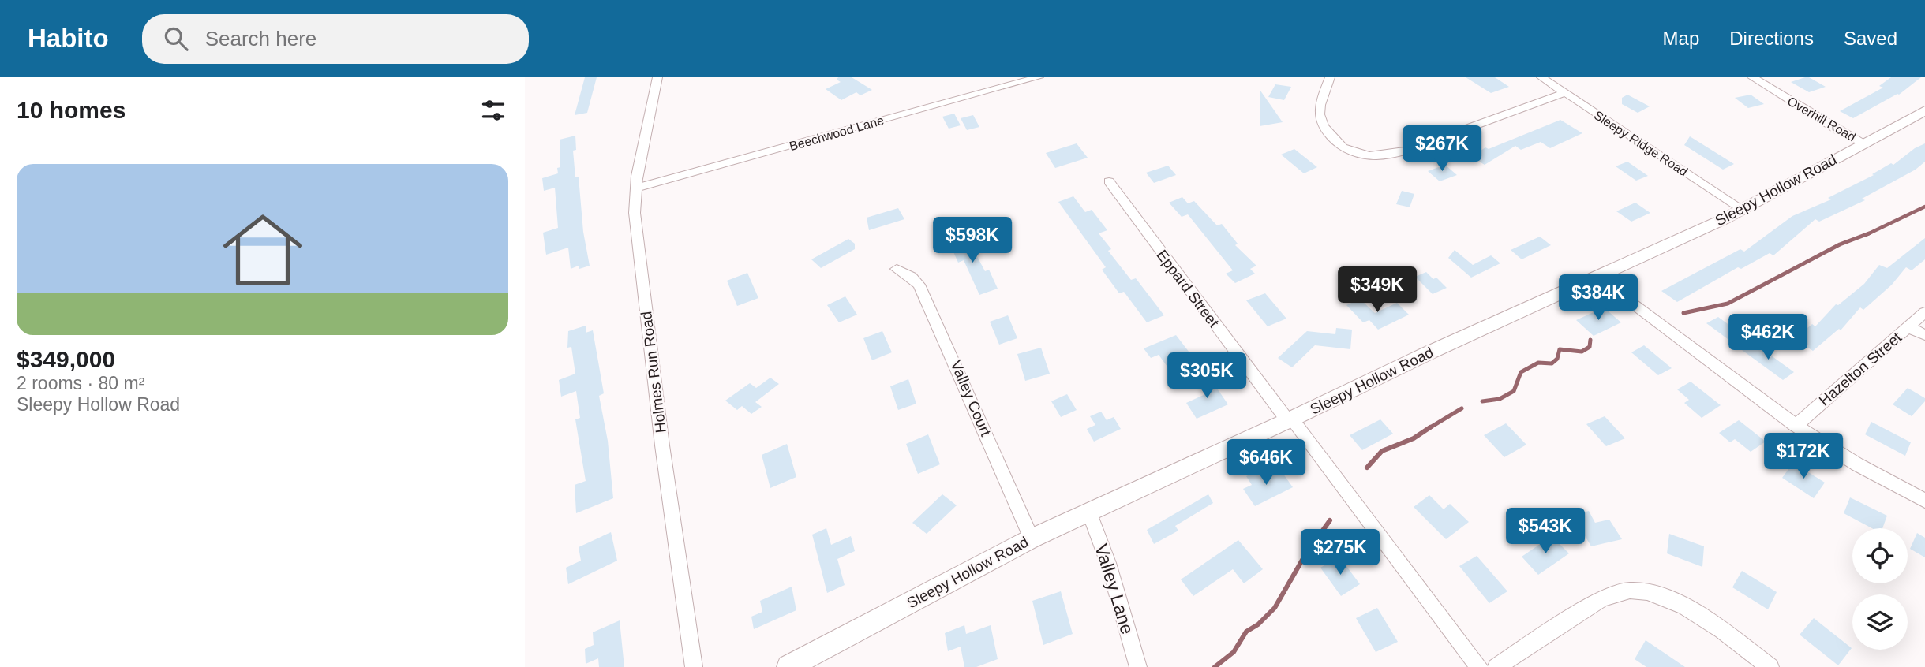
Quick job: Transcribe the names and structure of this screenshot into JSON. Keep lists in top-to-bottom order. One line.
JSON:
{"streets":{"main road":["Sleepy Hollow Road"],"street":["Overhill Road","Beechwood Lane","Sleepy Ridge Road","Eppard Street","Hazelton Street","Holmes Run Road","Valley Court","Valley Lane"]},"crossings":[["Overhill Road","Sleepy Hollow Road"],["Beechwood Lane","Holmes Run Road"],["Sleepy Ridge Road","Sleepy Hollow Road"],["Sleepy Hollow Road","Eppard Street"],["Sleepy Hollow Road","Valley Court"],["Sleepy Hollow Road","Valley Lane"]],"page":{"header":"Habito","search":"Search here","nav":["Map","Directions","Saved"],"heading":"10 homes","price":["$267K","$598K","$349K","$384K","$462K","$305K","$172K","$646K","$543K","$275K"],"list":[{"name":"$349,000","note":"2 rooms · 80 m² · Sleepy Hollow Road"}]}}
